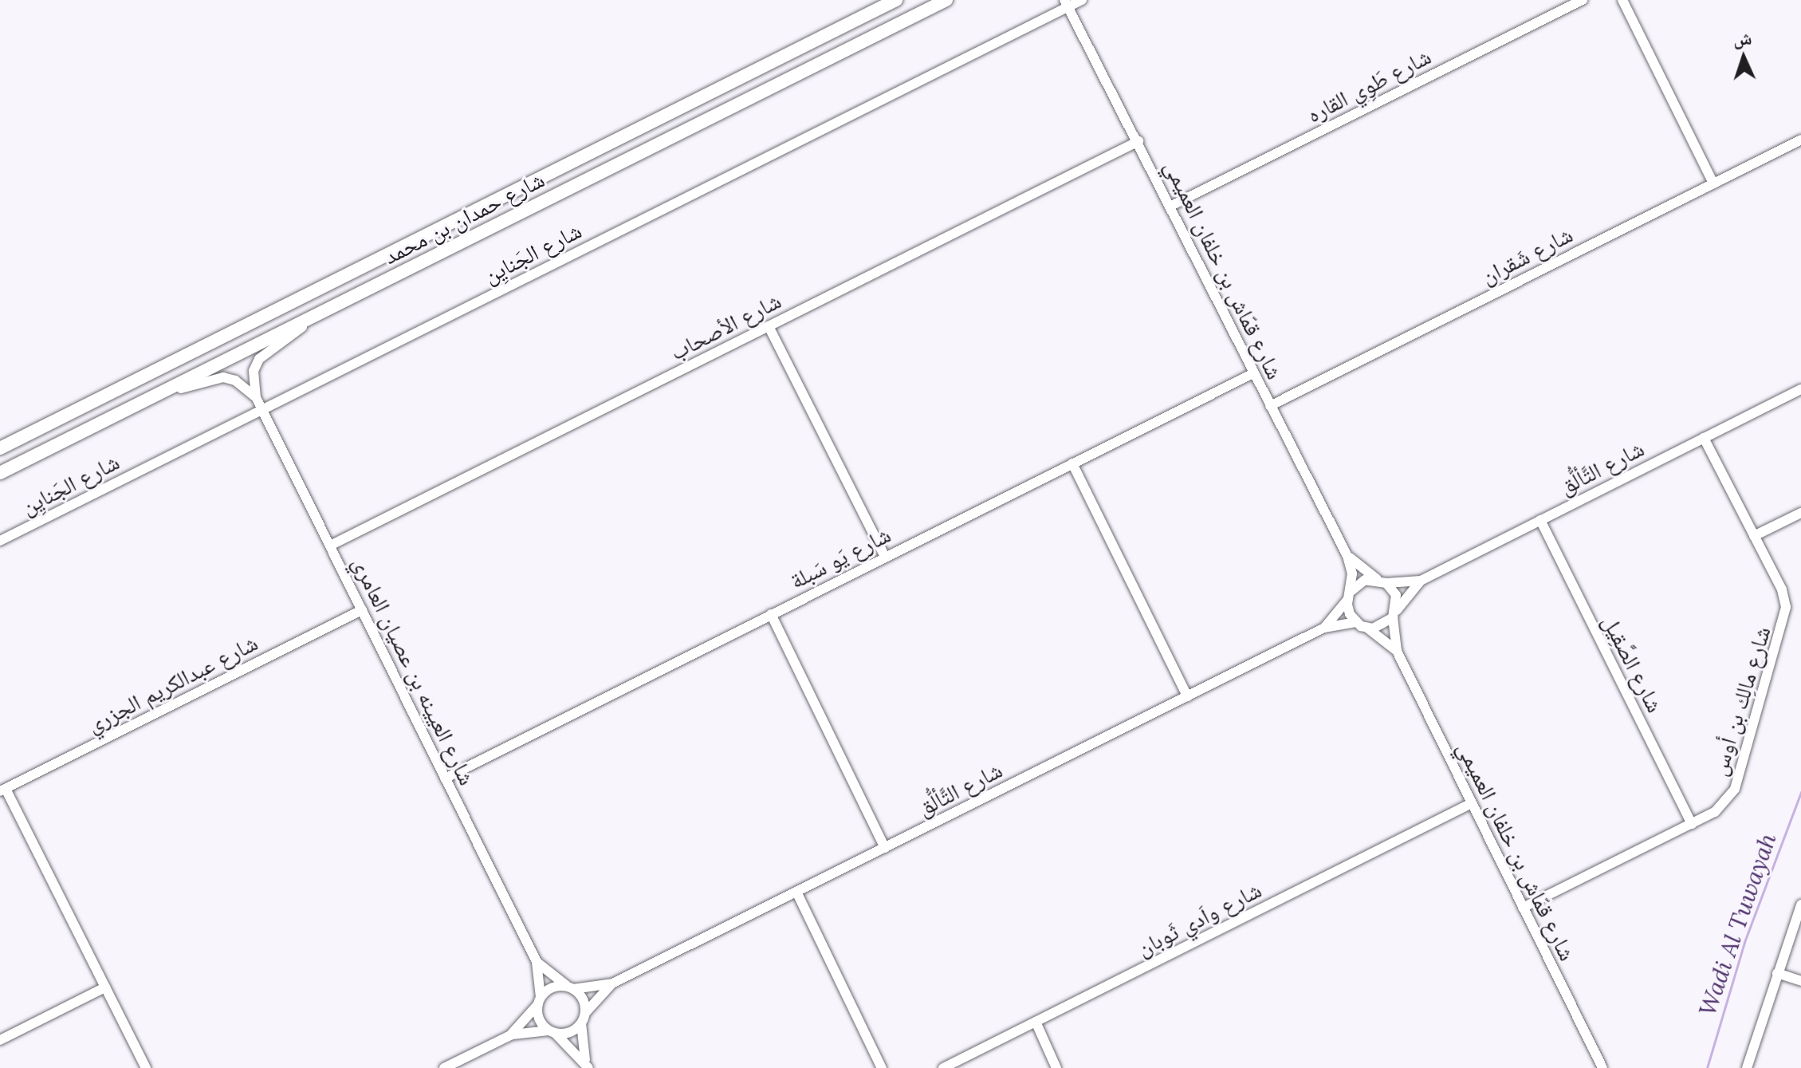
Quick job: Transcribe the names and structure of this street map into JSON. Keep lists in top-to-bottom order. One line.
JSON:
{"streets":{"main road":["شارع حمدان بن محمد"],"street":["شارع طَوِي القاره","شارع الجَنايِن","شارع شَقران","شارع قمّاش بن خلفان العميمي","شارع الأصحاب","شارع التَّألُّق","شارع يَو سَبلة","شارع الصَّقِيل","شارع العيينه بن عصيان العامري","شارع عبدالكريم الجزري","شارع مالِك بن أوس","شارع واَدي ثَوبان"]},"crossings":[["شارع طَوِي القاره","شارع قمّاش بن خلفان العميمي"],["شارع حمدان بن محمد","شارع العيينه بن عصيان العامري"],["شارع الجَنايِن","شارع قمّاش بن خلفان العميمي"],["شارع الجَنايِن","شارع العيينه بن عصيان العامري"],["شارع شَقران","شارع قمّاش بن خلفان العميمي"],["شارع قمّاش بن خلفان العميمي","شارع الأصحاب"],["شارع قمّاش بن خلفان العميمي","شارع التَّألُّق"],["شارع قمّاش بن خلفان العميمي","شارع يَو سَبلة"],["شارع قمّاش بن خلفان العميمي","شارع مالِك بن أوس"],["شارع قمّاش بن خلفان العميمي","شارع واَدي ثَوبان"],["شارع الأصحاب","شارع العيينه بن عصيان العامري"],["شارع التَّألُّق","شارع الصَّقِيل"],["شارع التَّألُّق","شارع العيينه بن عصيان العامري"],["شارع التَّألُّق","شارع مالِك بن أوس"],["شارع يَو سَبلة","شارع العيينه بن عصيان العامري"],["شارع الصَّقِيل","شارع مالِك بن أوس"],["شارع العيينه بن عصيان العامري","شارع عبدالكريم الجزري"]],"water":["Wadi Al Tuwayah"],"north":"top"}
